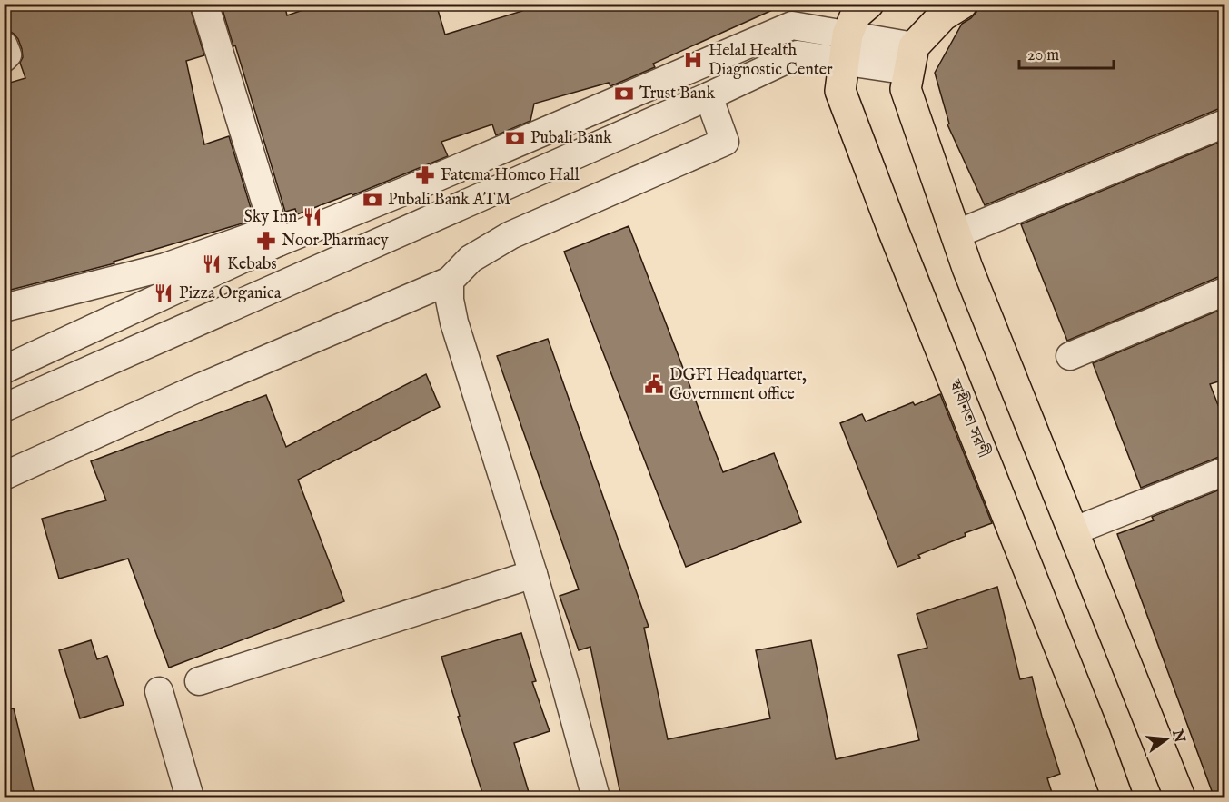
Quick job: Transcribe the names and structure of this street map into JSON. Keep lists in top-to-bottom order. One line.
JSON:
{"streets":{"main road":["স্বাধীনতা সরণী"]},"places":{"hospital":["Helal Health Diagnostic Center"],"bank":["Trust Bank","Pubali Bank","Pubali Bank ATM"],"pharmacy":["Fatema Homeo Hall","Noor Pharmacy"],"restaurant":["Sky Inn","Kebabs","Pizza Organica"],"public building":["DGFI Headquarter, Government office"]},"scale_bar":"20 m","north":"right"}
